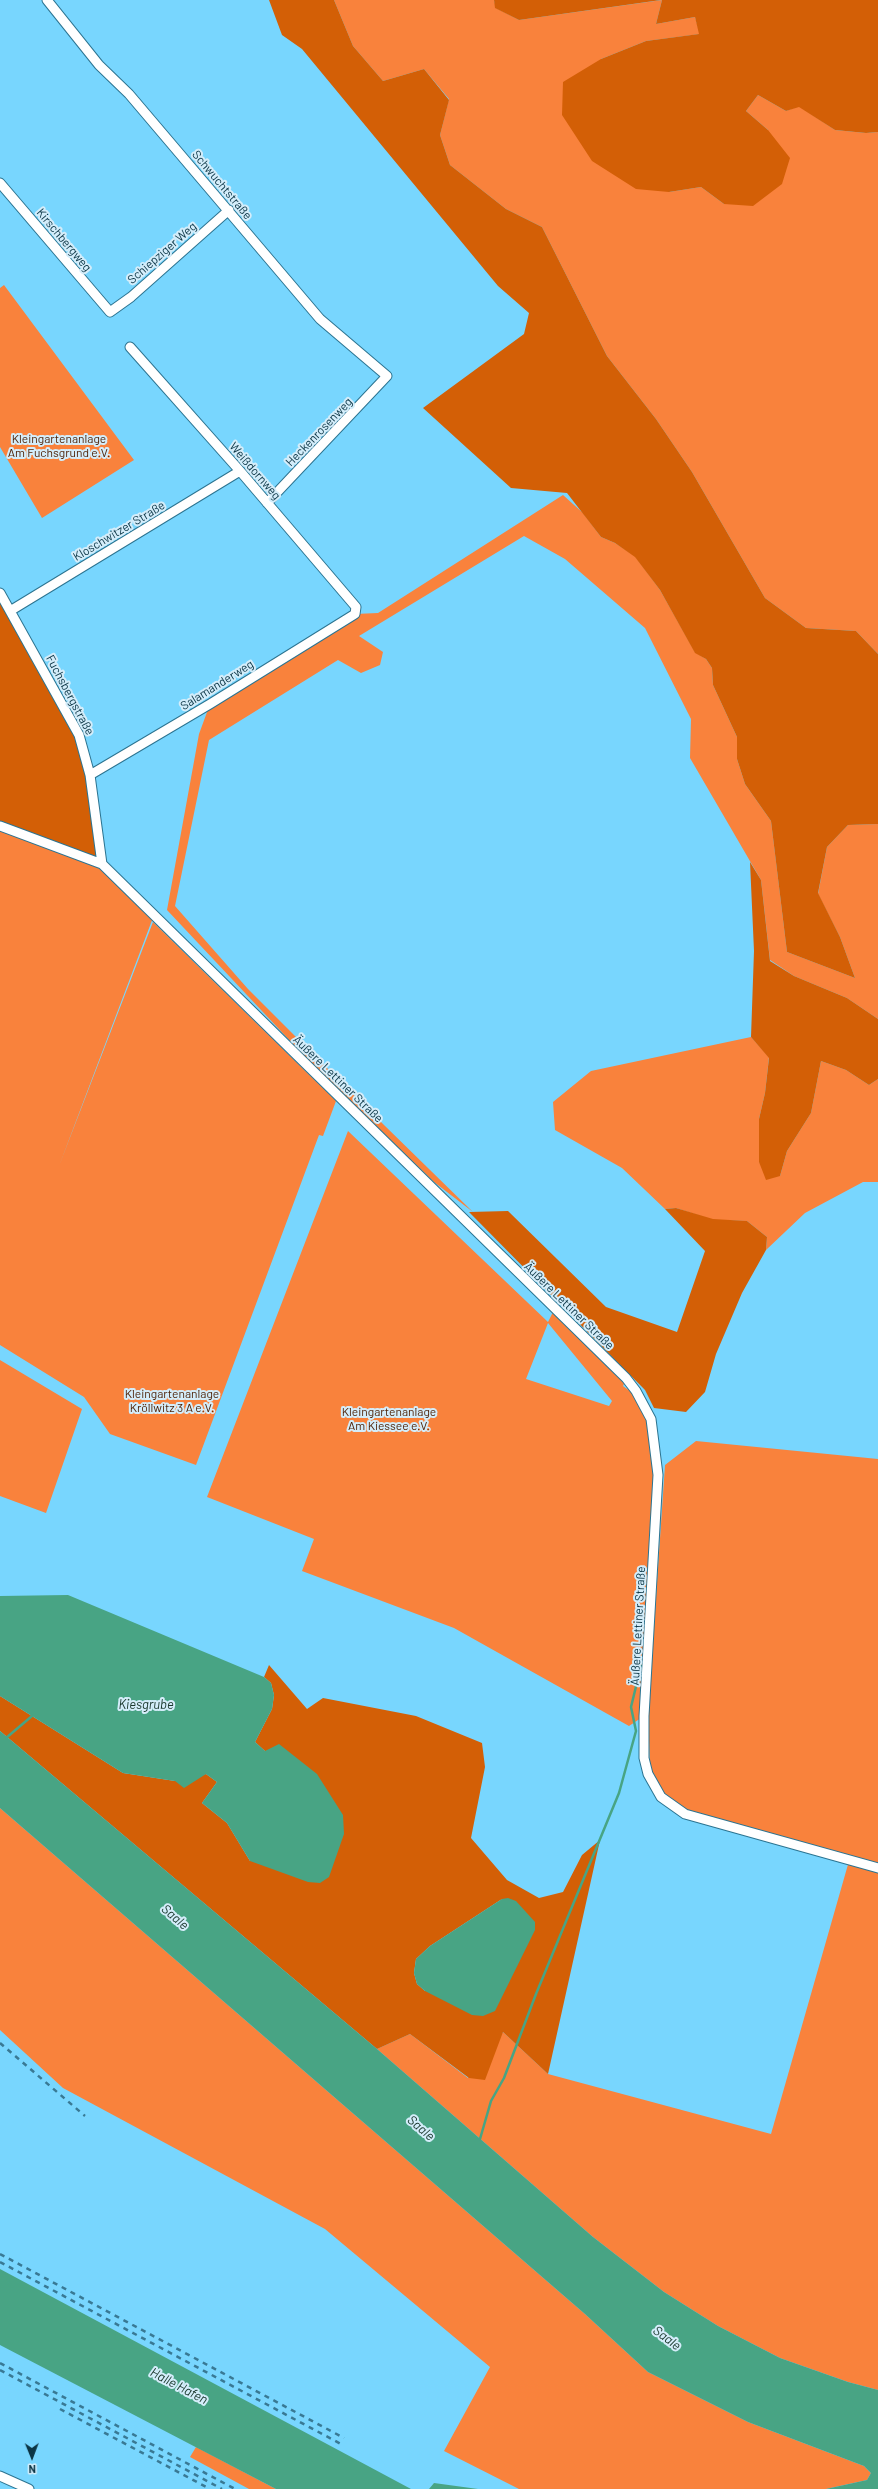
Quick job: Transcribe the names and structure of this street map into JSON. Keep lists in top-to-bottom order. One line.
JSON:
{"streets":{"street":["Schwuchtstraße","Kirschbergweg","Schiepziger Weg","Heckenrosenweg","Weißdornweg","Kloschwitzer Straße","Salamanderweg","Fuchsbergstraße","Äußere Lettiner Straße"]},"crossings":[["Schwuchtstraße","Schiepziger Weg"],["Schwuchtstraße","Heckenrosenweg"],["Kirschbergweg","Schiepziger Weg"],["Heckenrosenweg","Weißdornweg"],["Weißdornweg","Kloschwitzer Straße"],["Weißdornweg","Salamanderweg"],["Kloschwitzer Straße","Fuchsbergstraße"],["Salamanderweg","Fuchsbergstraße"],["Fuchsbergstraße","Äußere Lettiner Straße"]],"water":["Kiesgrube","Saale","Halle Hafen"],"parks":["Kleingartenanlage Am Fuchsgrund e.V.","Kleingartenanlage Kröllwitz 3 A e.V.","Kleingartenanlage Am Kiessee e.V."],"north":"bottom"}
